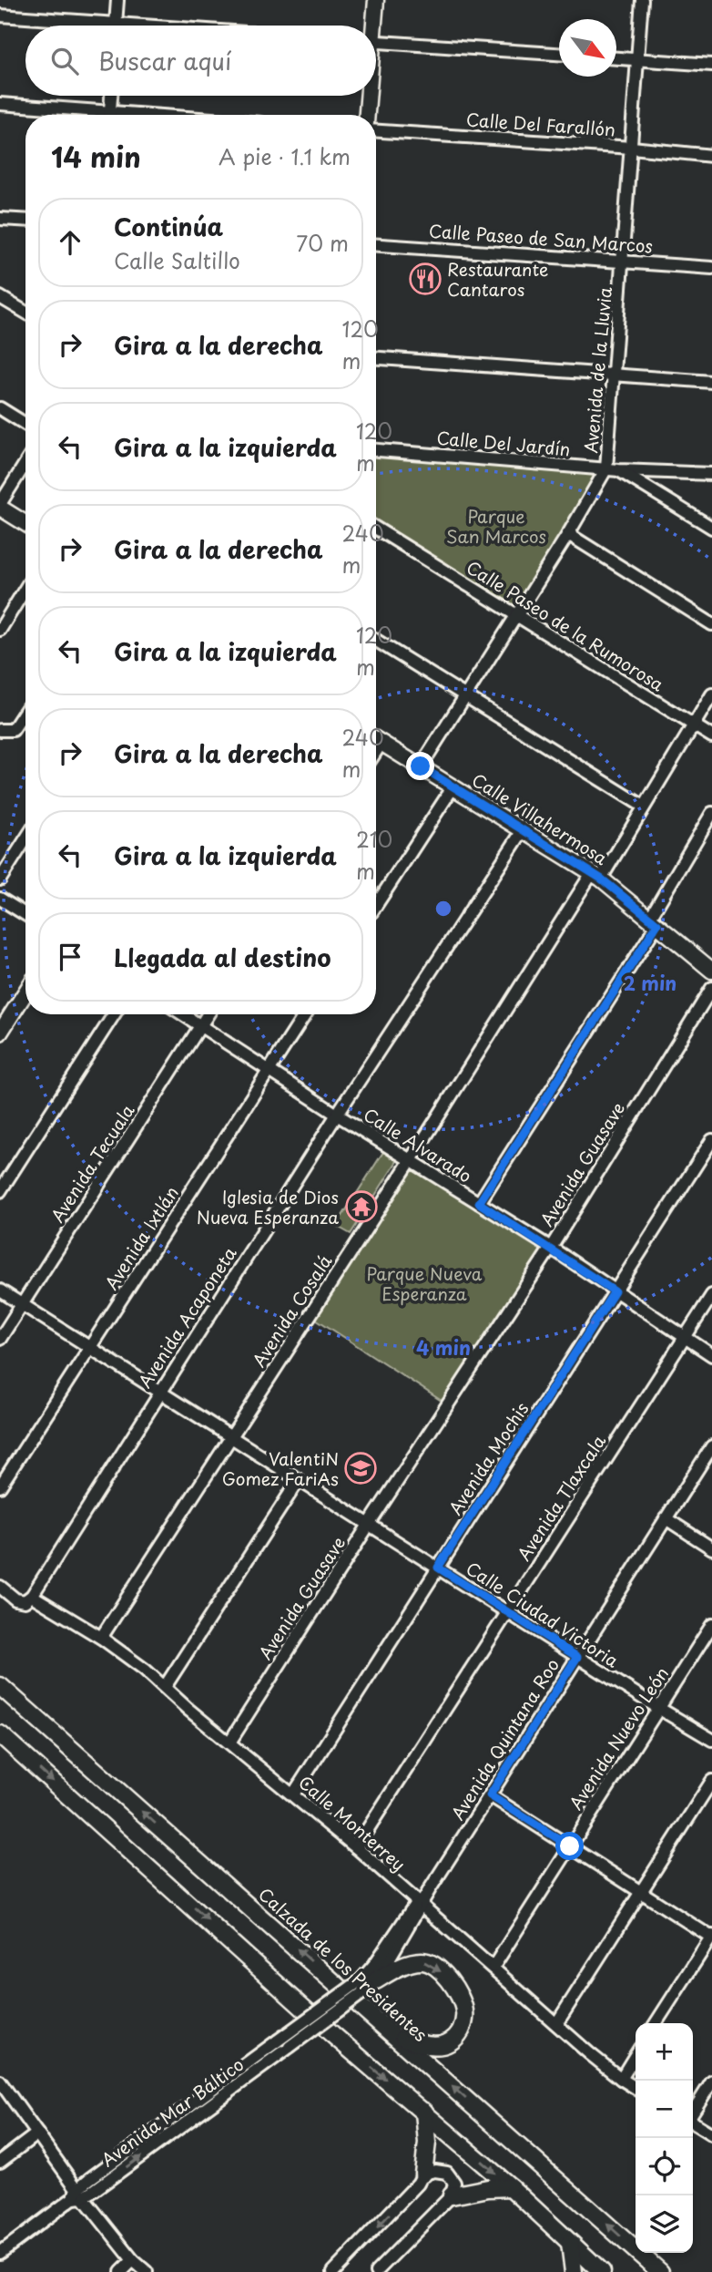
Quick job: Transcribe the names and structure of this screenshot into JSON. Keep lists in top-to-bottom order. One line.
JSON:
{"streets":{"highway":["Calzada de los Presidentes"],"main road":["Calle Villahermosa"],"street":["Calle Del Farallón","Calle Paseo de San Marcos","Avenida de la Lluvia","Calle Del Jardín","Calle Paseo de la Rumorosa","Calle Alvarado","Avenida Tecuala","Avenida Guasave","Avenida Ixtlán","Avenida Cosalá","Avenida Acaponeta","Avenida Mochis","Avenida Tlaxcala","Calle Ciudad Victoria","Avenida Nuevo León","Avenida Quintana Roo","Calle Monterrey","Avenida Mar Báltico"]},"crossings":[["Calle Del Farallón","Avenida de la Lluvia"],["Calle Paseo de San Marcos","Avenida de la Lluvia"],["Avenida de la Lluvia","Calle Del Jardín"],["Avenida de la Lluvia","Calle Paseo de la Rumorosa"],["Avenida de la Lluvia","Calle Villahermosa"],["Calle Paseo de la Rumorosa","Avenida Cosalá"],["Calle Villahermosa","Avenida Cosalá"],["Calle Villahermosa","Avenida Acaponeta"],["Calle Alvarado","Avenida Tecuala"],["Calle Alvarado","Avenida Guasave"],["Calle Alvarado","Avenida Ixtlán"],["Calle Alvarado","Avenida Cosalá"],["Calle Alvarado","Avenida Acaponeta"],["Calle Alvarado","Avenida Mochis"],["Calle Alvarado","Avenida Tlaxcala"],["Avenida Tecuala","Calle Ciudad Victoria"],["Avenida Guasave","Calle Ciudad Victoria"],["Avenida Guasave","Calle Monterrey"],["Avenida Ixtlán","Calle Ciudad Victoria"],["Avenida Cosalá","Calle Ciudad Victoria"],["Avenida Cosalá","Calle Monterrey"],["Avenida Acaponeta","Calle Ciudad Victoria"],["Avenida Acaponeta","Calle Monterrey"],["Avenida Mochis","Calle Ciudad Victoria"],["Avenida Mochis","Calle Monterrey"],["Avenida Tlaxcala","Calle Ciudad Victoria"],["Avenida Tlaxcala","Calle Monterrey"],["Calle Ciudad Victoria","Avenida Nuevo León"],["Calle Ciudad Victoria","Avenida Quintana Roo"],["Avenida Nuevo León","Calle Monterrey"],["Avenida Quintana Roo","Calle Monterrey"],["Avenida Quintana Roo","Avenida Mar Báltico"]],"parks":["Parque San Marcos","Parque Nueva Esperanza"],"places":{"restaurant":["Restaurante Cantaros"],"temple":["Iglesia de Dios Nueva Esperanza"],"school or university":["ValentiN Gomez FariAs"]},"north":"bottom right","page":{"search":"Buscar aquí","heading":["14 min","A pie · 1.1 km"],"list":[["Continúa","Calle Saltillo","70 m"],["Gira a la derecha","120 m"],["Gira a la izquierda","120 m"],["Gira a la derecha","240 m"],["Gira a la izquierda","120 m"],["Gira a la derecha","240 m"],["Gira a la izquierda","210 m"],"Llegada al destino"],"map_buttons":["+","−"]},"rings":["2 min","4 min"]}
